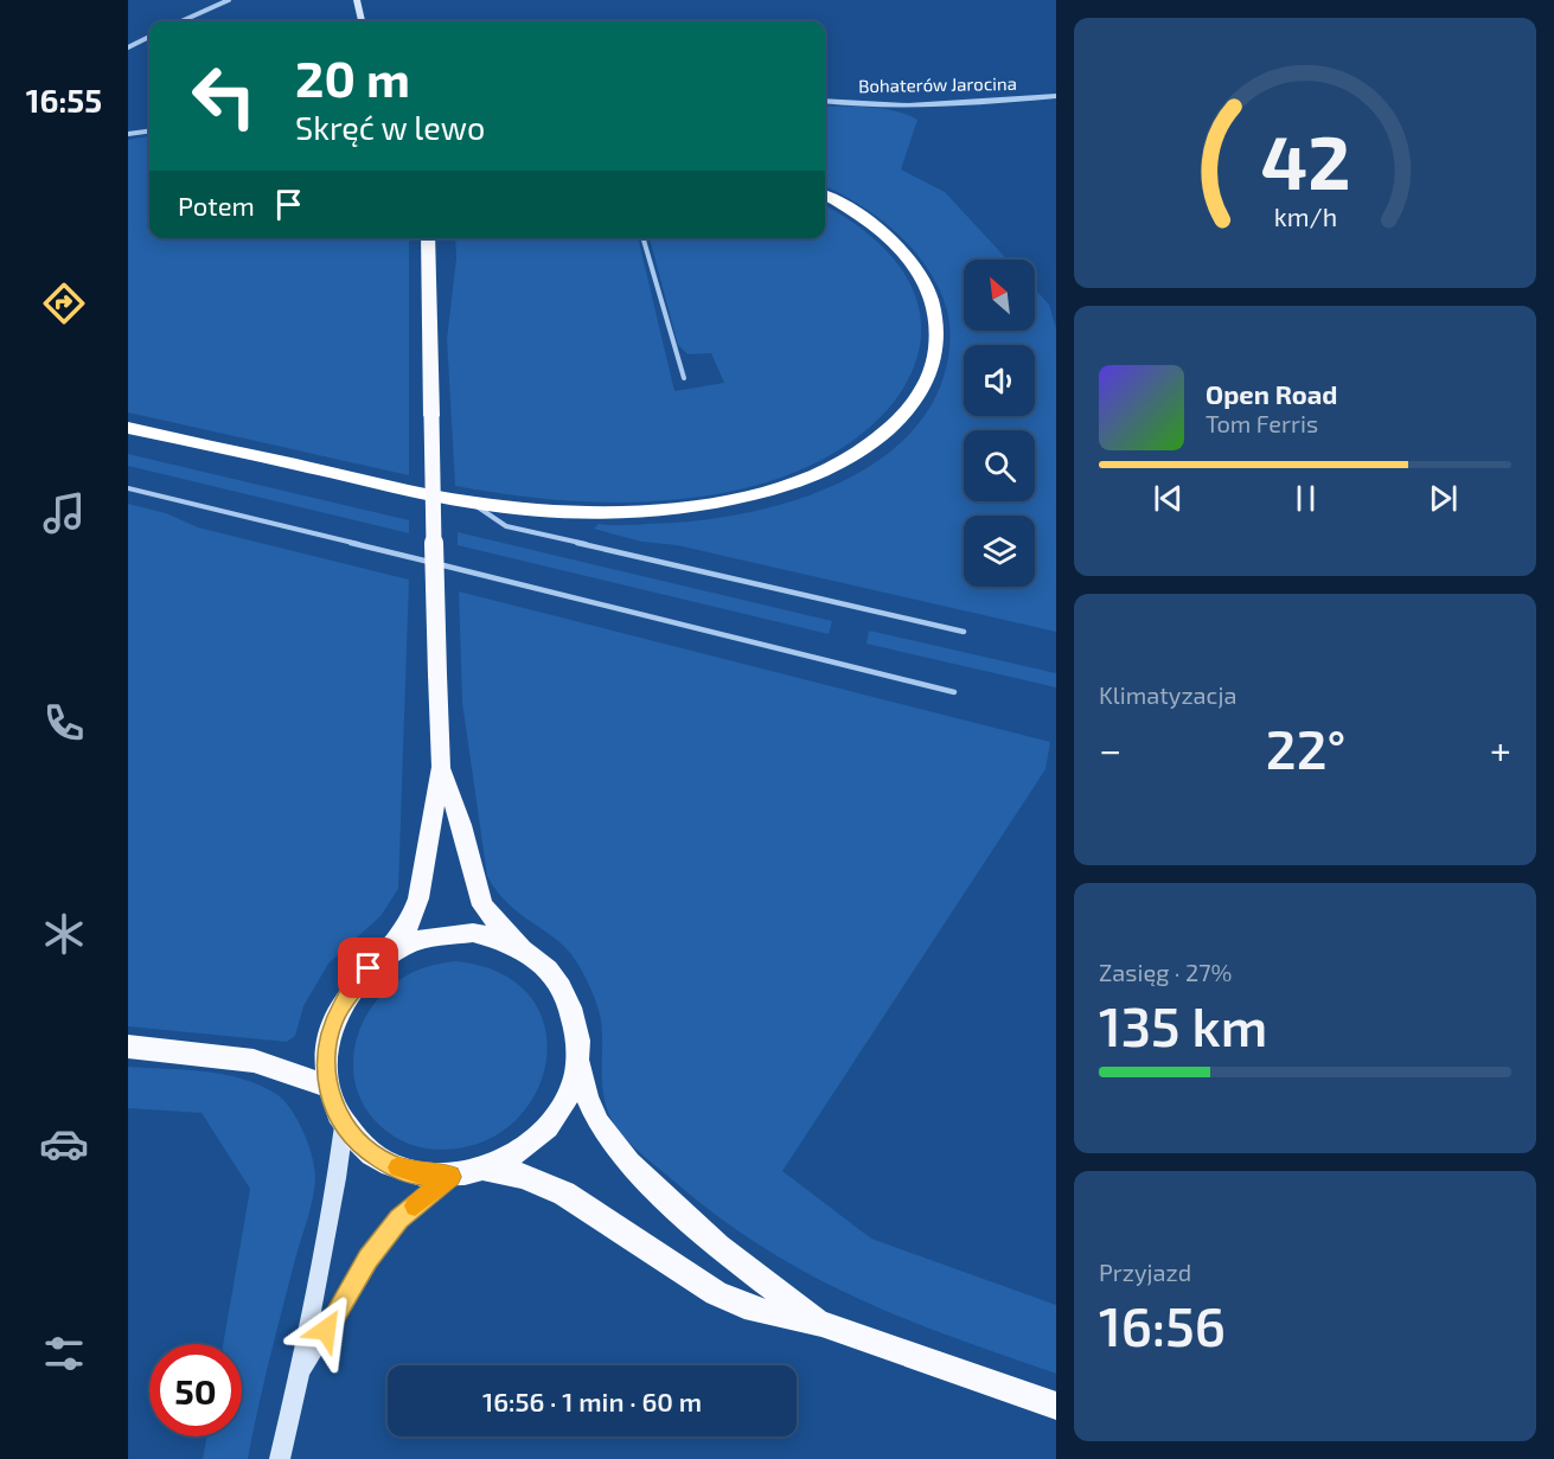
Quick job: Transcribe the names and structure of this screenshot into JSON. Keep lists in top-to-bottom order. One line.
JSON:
{"streets":{"street":["Bohaterów Jarocina"]},"north":"top left","page":{"tabs":"16:55","turn":["20 m","Skręć w lewo"],"then":"Potem","song":["Open Road","Tom Ferris"],"tile":["Klimatyzacja",["Zasięg · 27%","135 km"],["Przyjazd","16:56"]],"heat":["−","22°","+"],"limit":"50","trip":"16:56 · 1 min · 60 m","gauge":["42","km/h"]}}
